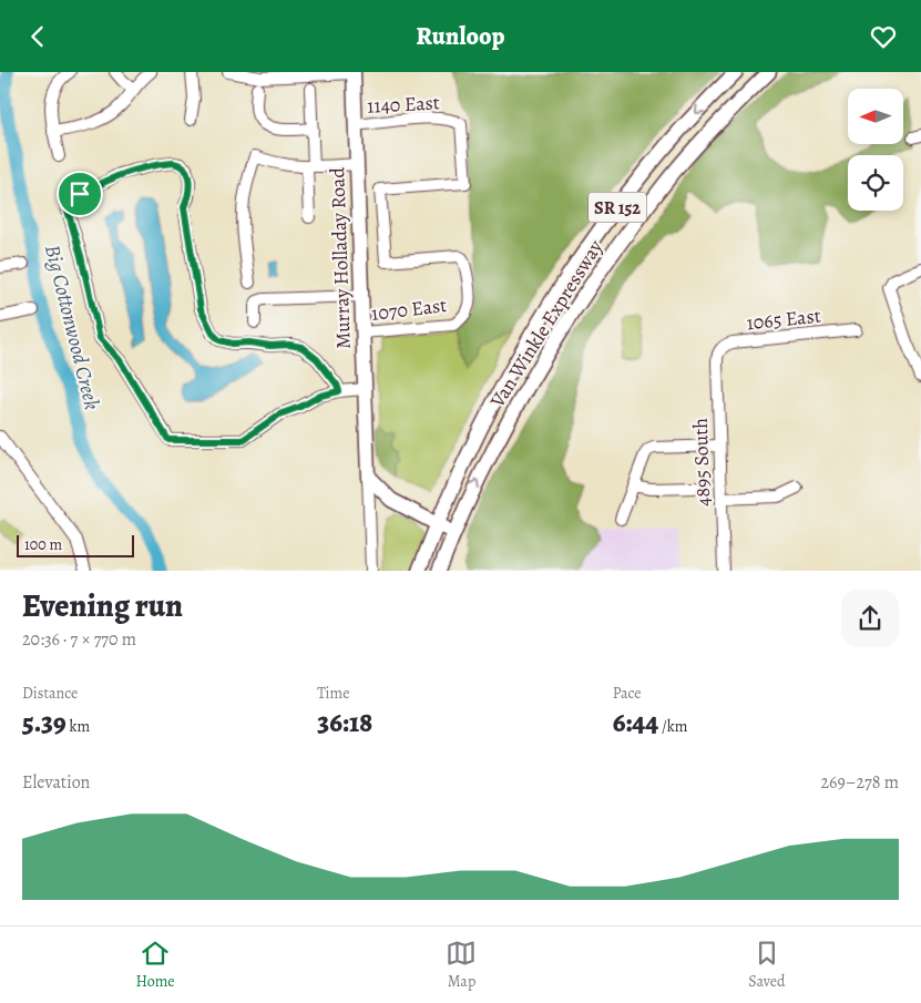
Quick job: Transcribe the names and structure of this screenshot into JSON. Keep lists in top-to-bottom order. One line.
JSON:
{"streets":{"main road":["SR 152","Murray Holladay Road","Van Winkle Expressway"],"street":["1140 East","1070 East","1065 East","4895 South"]},"crossings":[["1140 East","Murray Holladay Road"],["1140 East","1070 East"],["Murray Holladay Road","1070 East"],["1065 East","4895 South"]],"water":["Big Cottonwood Creek"],"scale_bar":"100 m","north":"left","page":{"header":"Runloop","scale":"100 m","heading":["Evening run","20:36 · 7 × 770 m"],"stats":[["Distance","5.39 km"],["Time","36:18"],["Pace","6:44 /km"]],"chart":["Elevation","269–278 m"],"tabs":["Home","Map","Saved"]}}
